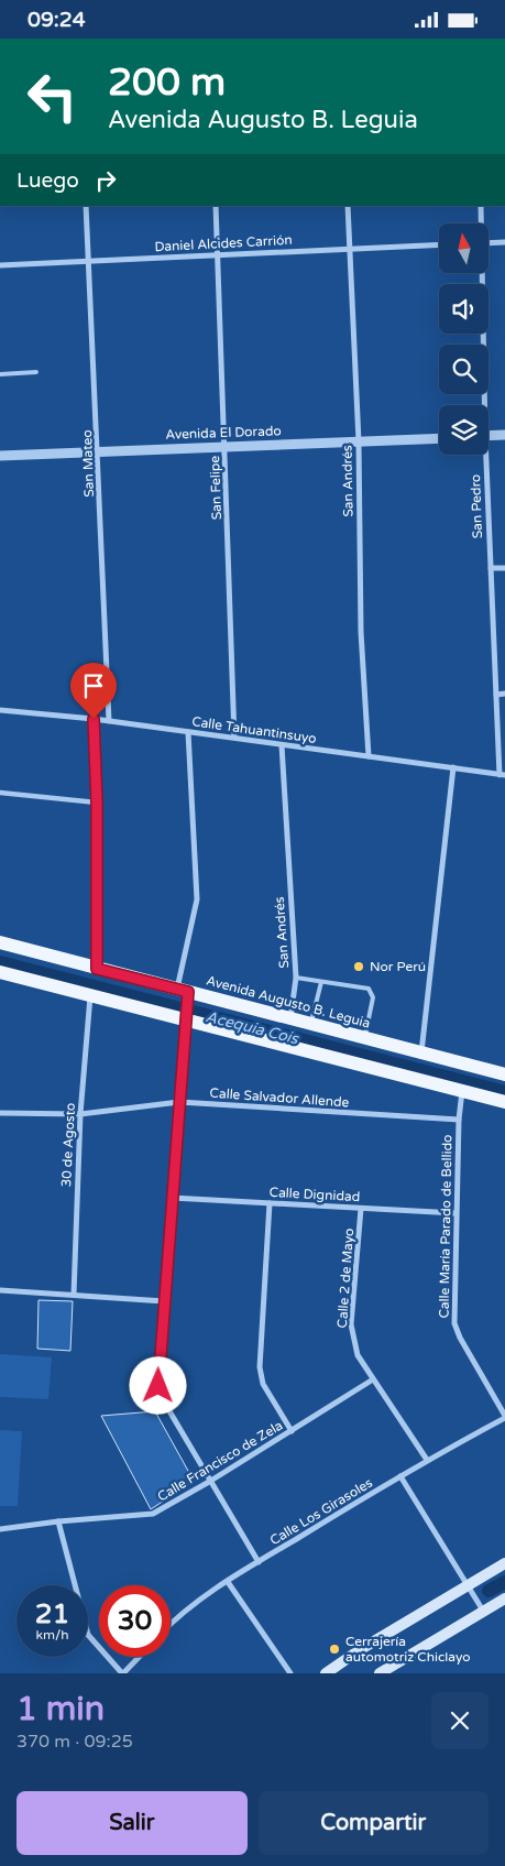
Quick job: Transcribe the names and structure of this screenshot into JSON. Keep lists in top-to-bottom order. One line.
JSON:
{"streets":{"main road":["Avenida Augusto B. Leguia"],"street":["Daniel Alcides Carrión","Avenida El Dorado","San Mateo","San Andrés","San Felipe","San Pedro","Calle Tahuantinsuyo","Calle Salvador Allende","30 de Agosto","Calle Dignidad","Calle María Parado de Bellido","Calle 2 de Mayo","Calle Francisco de Zela","Calle Los Girasoles"]},"crossings":[["Daniel Alcides Carrión","San Mateo"],["Daniel Alcides Carrión","San Andrés"],["Daniel Alcides Carrión","San Felipe"],["Avenida El Dorado","San Mateo"],["Avenida El Dorado","San Andrés"],["Avenida El Dorado","San Felipe"],["San Mateo","Calle Tahuantinsuyo"],["San Andrés","Calle Tahuantinsuyo"],["San Andrés","Avenida Augusto B. Leguia"],["San Felipe","Calle Tahuantinsuyo"],["San Pedro","Calle Tahuantinsuyo"],["Calle Salvador Allende","30 de Agosto"],["Calle Salvador Allende","Calle María Parado de Bellido"],["Calle Dignidad","Calle María Parado de Bellido"],["Calle Dignidad","Calle 2 de Mayo"],["Calle María Parado de Bellido","Calle Los Girasoles"],["Calle 2 de Mayo","Calle Francisco de Zela"],["Calle 2 de Mayo","Calle Los Girasoles"]],"water":["Acequia Cois"],"places":["Nor Perú","Cerrajería automotriz Chiclayo"],"north":"top","page":{"status":"09:24","turn":["200 m","Avenida Augusto B. Leguia"],"then":"Luego","speed":"21 km/h","limit":"30","heading":["1 min","370 m · 09:25"],"buttons":["Salir","Compartir"]}}
